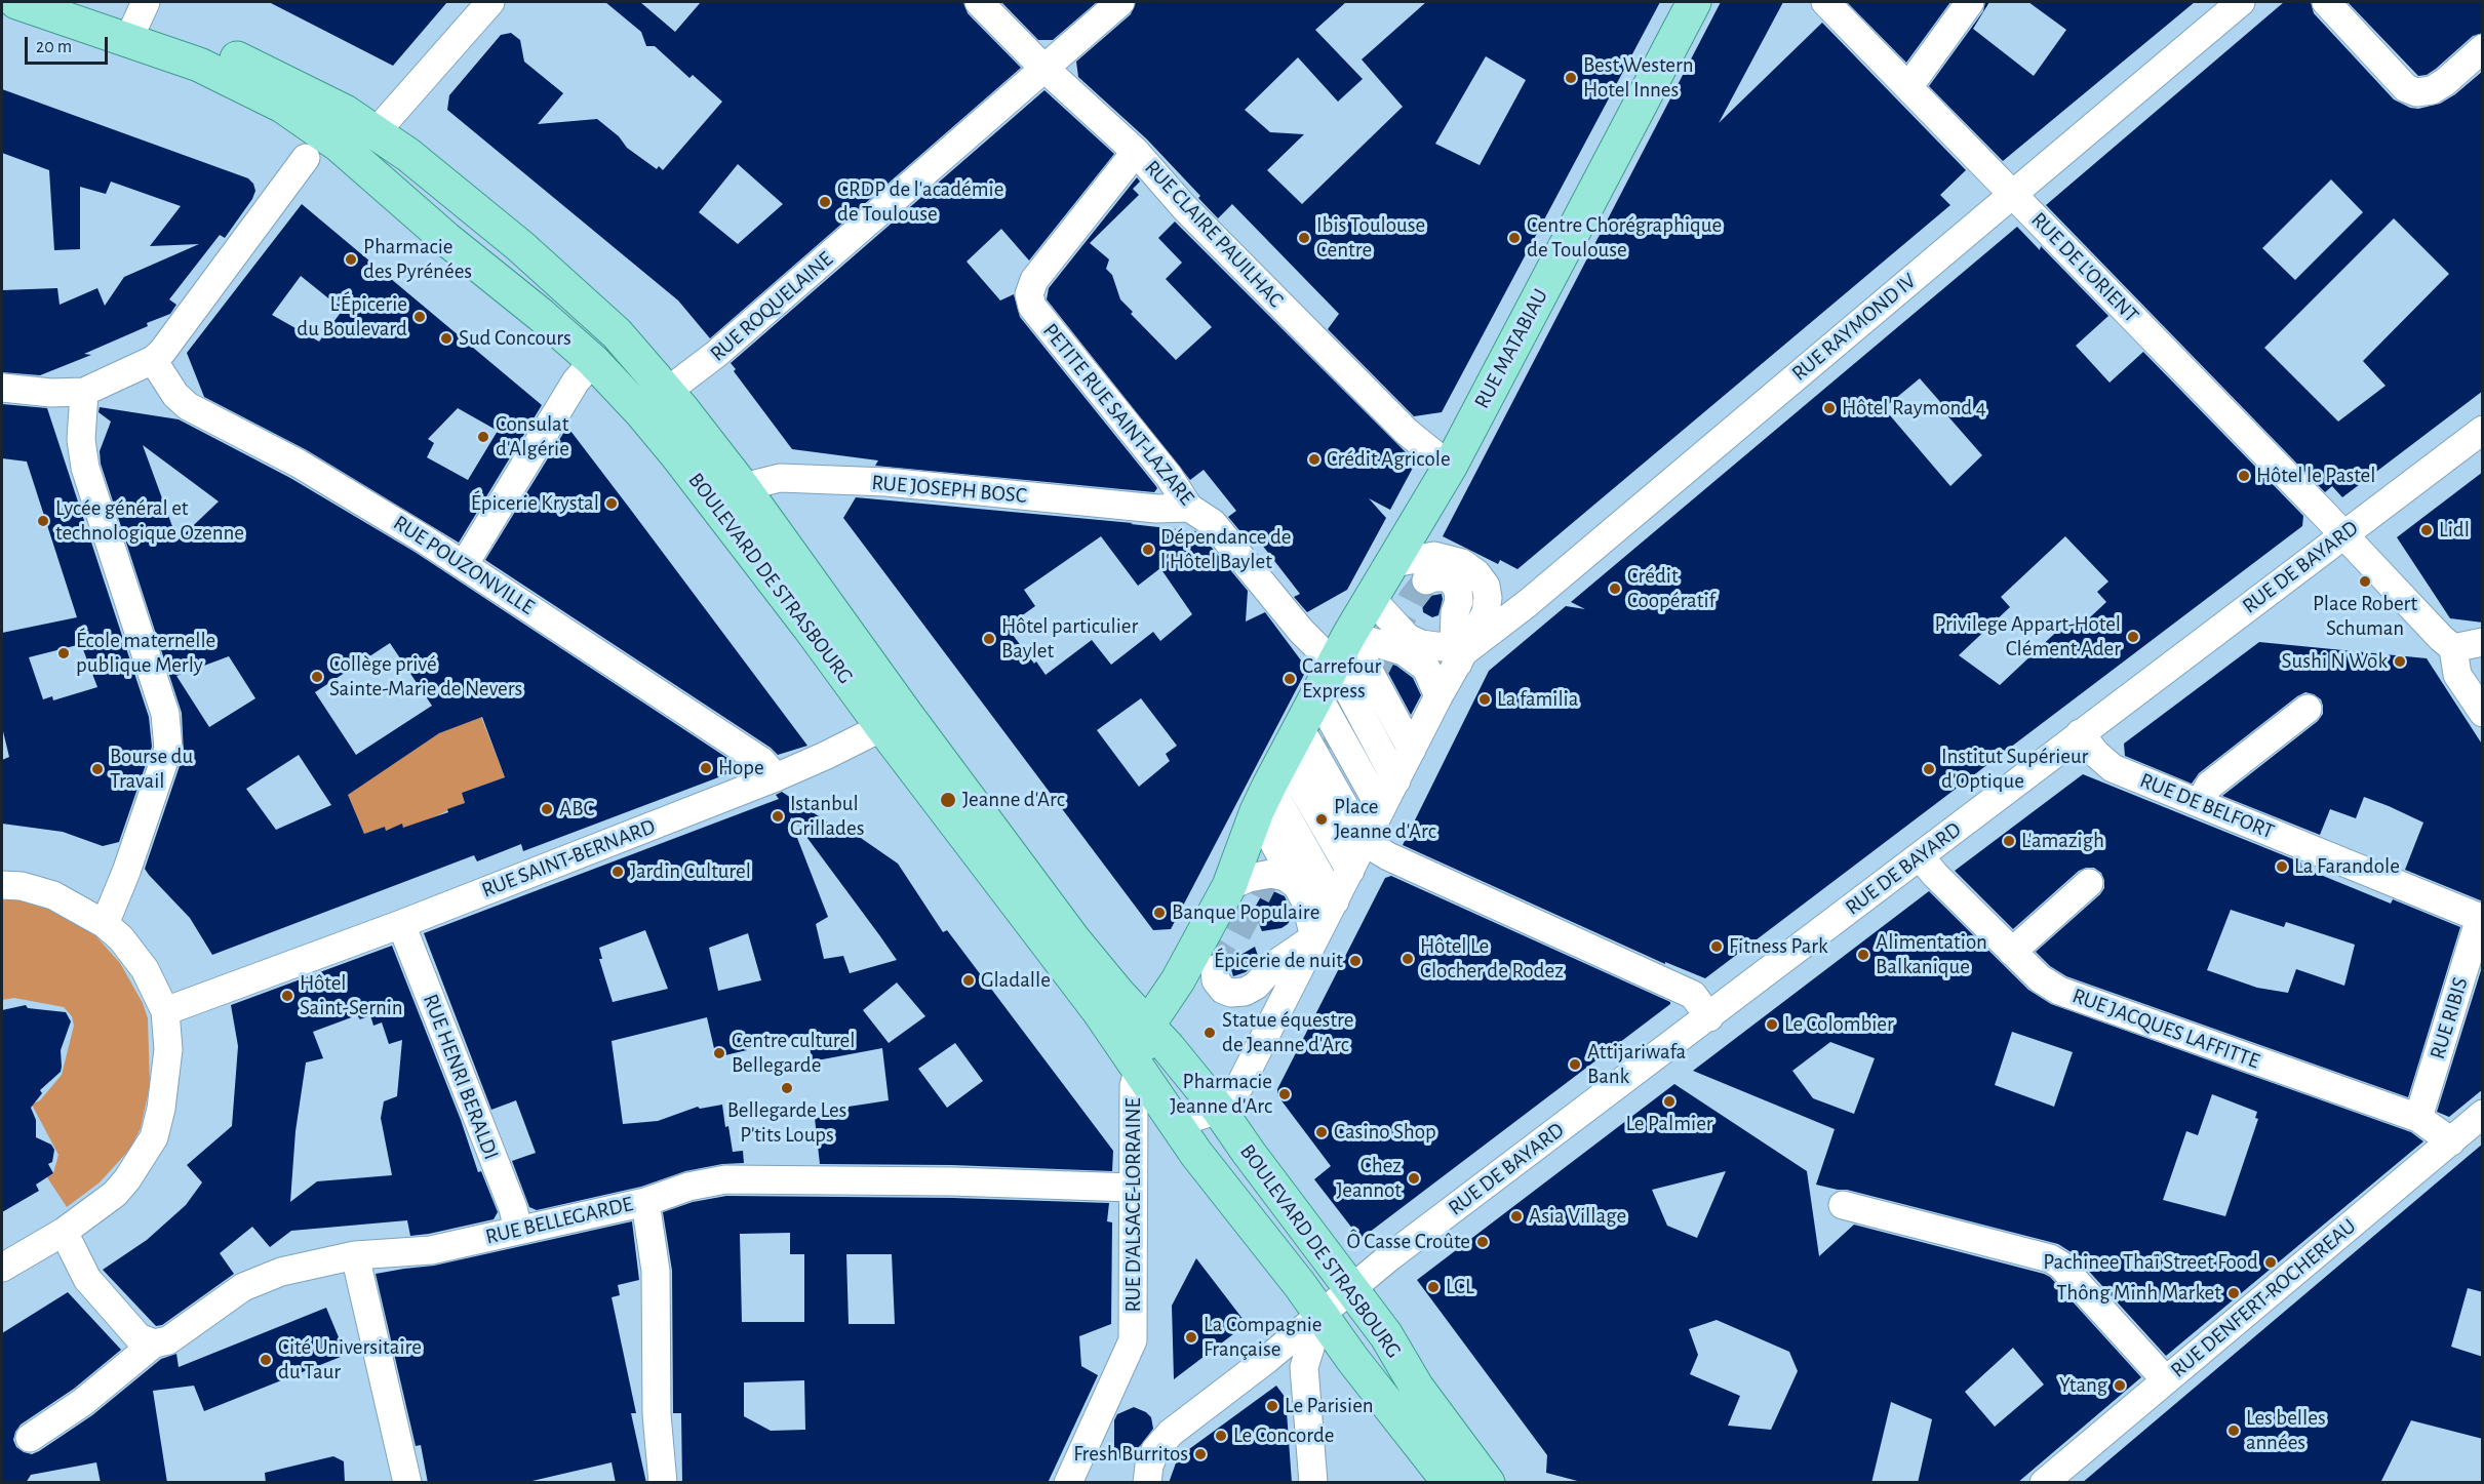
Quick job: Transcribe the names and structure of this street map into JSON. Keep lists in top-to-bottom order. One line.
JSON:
{"streets":{"main road":["RUE MATABIAU","BOULEVARD DE STRASBOURG"],"street":["RUE CLAIRE PAUILHAC","RUE DE L'ORIENT","RUE ROQUELAINE","RUE RAYMOND IV","PETITE RUE SAINT-LAZARE","RUE JOSEPH BOSC","RUE POUZONVILLE","RUE DE BAYARD","RUE DE BELFORT","RUE SAINT-BERNARD","RUE RIBIS","RUE JACQUES LAFFITTE","RUE HENRI BERALDI","RUE D'ALSACE-LORRAINE","RUE BELLEGARDE","RUE DENFERT-ROCHEREAU"]},"crossings":[["RUE CLAIRE PAUILHAC","RUE ROQUELAINE"],["RUE CLAIRE PAUILHAC","RUE MATABIAU"],["RUE CLAIRE PAUILHAC","PETITE RUE SAINT-LAZARE"],["RUE DE L'ORIENT","RUE RAYMOND IV"],["RUE DE L'ORIENT","RUE DE BAYARD"],["RUE ROQUELAINE","BOULEVARD DE STRASBOURG"],["PETITE RUE SAINT-LAZARE","RUE JOSEPH BOSC"],["RUE JOSEPH BOSC","BOULEVARD DE STRASBOURG"],["RUE POUZONVILLE","RUE SAINT-BERNARD"],["RUE DE BAYARD","BOULEVARD DE STRASBOURG"],["RUE DE BAYARD","RUE DE BELFORT"],["RUE DE BAYARD","RUE JACQUES LAFFITTE"],["BOULEVARD DE STRASBOURG","RUE SAINT-BERNARD"],["BOULEVARD DE STRASBOURG","RUE D'ALSACE-LORRAINE"],["RUE DE BELFORT","RUE RIBIS"],["RUE SAINT-BERNARD","RUE HENRI BERALDI"],["RUE RIBIS","RUE JACQUES LAFFITTE"],["RUE JACQUES LAFFITTE","RUE DENFERT-ROCHEREAU"],["RUE HENRI BERALDI","RUE BELLEGARDE"],["RUE D'ALSACE-LORRAINE","RUE BELLEGARDE"]],"places":["Best Western Hotel Innes","CRDP de l'académie de Toulouse","Ibis Toulouse Centre","Centre Chorégraphique de Toulouse","Pharmacie des Pyrénées","L'Épicerie du Boulevard","Sud Concours","Hôtel Raymond 4","Consulat d'Algérie","Crédit Agricole","Hôtel le Pastel","Épicerie Krystal","Lycée général et technologique Ozenne","Lidl","Dépendance de l'Hôtel Baylet","Place Robert Schuman","Crédit Coopératif","Privilege Appart-Hotel Clément Ader","Hôtel particulier Baylet","École maternelle publique Merly","Sushi N Wok","Collège privé Sainte-Marie de Nevers","Carrefour Express","La familia","Hope","Bourse du Travail","Institut Supérieur d'Optique","Jeanne d'Arc","ABC","Istanbul Grillades","Place Jeanne d'Arc","L'amazigh","La Farandole","Jardin Culturel","Banque Populaire","Fitness Park","Alimentation Balkanique","Hôtel Le Clocher de Rodez","Épicerie de nuit","Gladalle","Hôtel Saint-Sernin","Le Colombier","Statue équestre de Jeanne d'Arc","Centre culturel Bellegarde","Attijariwafa Bank","Bellegarde Les P'tits Loups","Pharmacie Jeanne d'Arc","Le Palmier","Casino Shop","Chez Jeannot","Asia Village","Ô Casse Croûte","Pachinee Thaï Street Food","LCL","Thông Minh Market","La Compagnie Française","Cité Universitaire du Taur","Ytang","Le Parisien","Les belles années","Le Concorde","Fresh Burritos"],"scale_bar":"20 m"}
